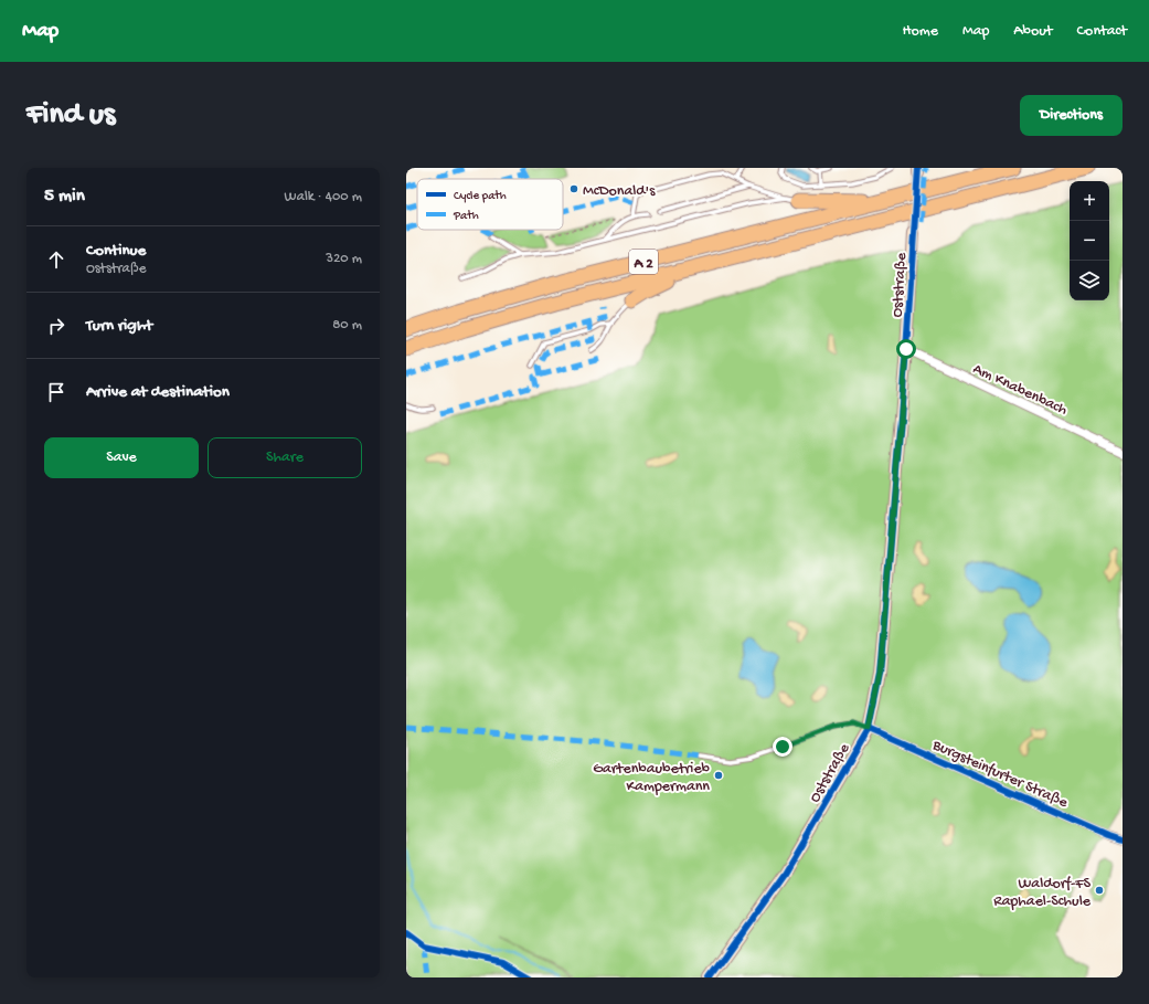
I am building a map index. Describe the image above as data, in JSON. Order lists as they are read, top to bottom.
{
  "streets": {
    "highway": ["A 2"],
    "street": ["Oststraße", "Am Knabenbach", "Burgsteinfurter Straße"]
  },
  "crossings": [
    ["Oststraße", "Am Knabenbach"],
    ["Oststraße", "Burgsteinfurter Straße"]
  ],
  "places": ["McDonald's", "Gartenbaubetrieb Kampermann", "Waldorf-FS Raphael-Schule"],
  "legend": ["Cycle path", "Path"],
  "page": {
    "header": "Map",
    "nav": [
      "Home",
      "Map",
      "About",
      "Contact"
    ],
    "buttons": [
      "Directions",
      ["Save", "Share"]
    ],
    "title": "Find us",
    "heading": ["5 min", "Walk · 400 m"],
    "map_buttons": ["+", "−"],
    "list": [
      ["Continue", "Oststraße", "320 m"],
      ["Turn right", "80 m"],
      "Arrive at destination"
    ]
  }
}
